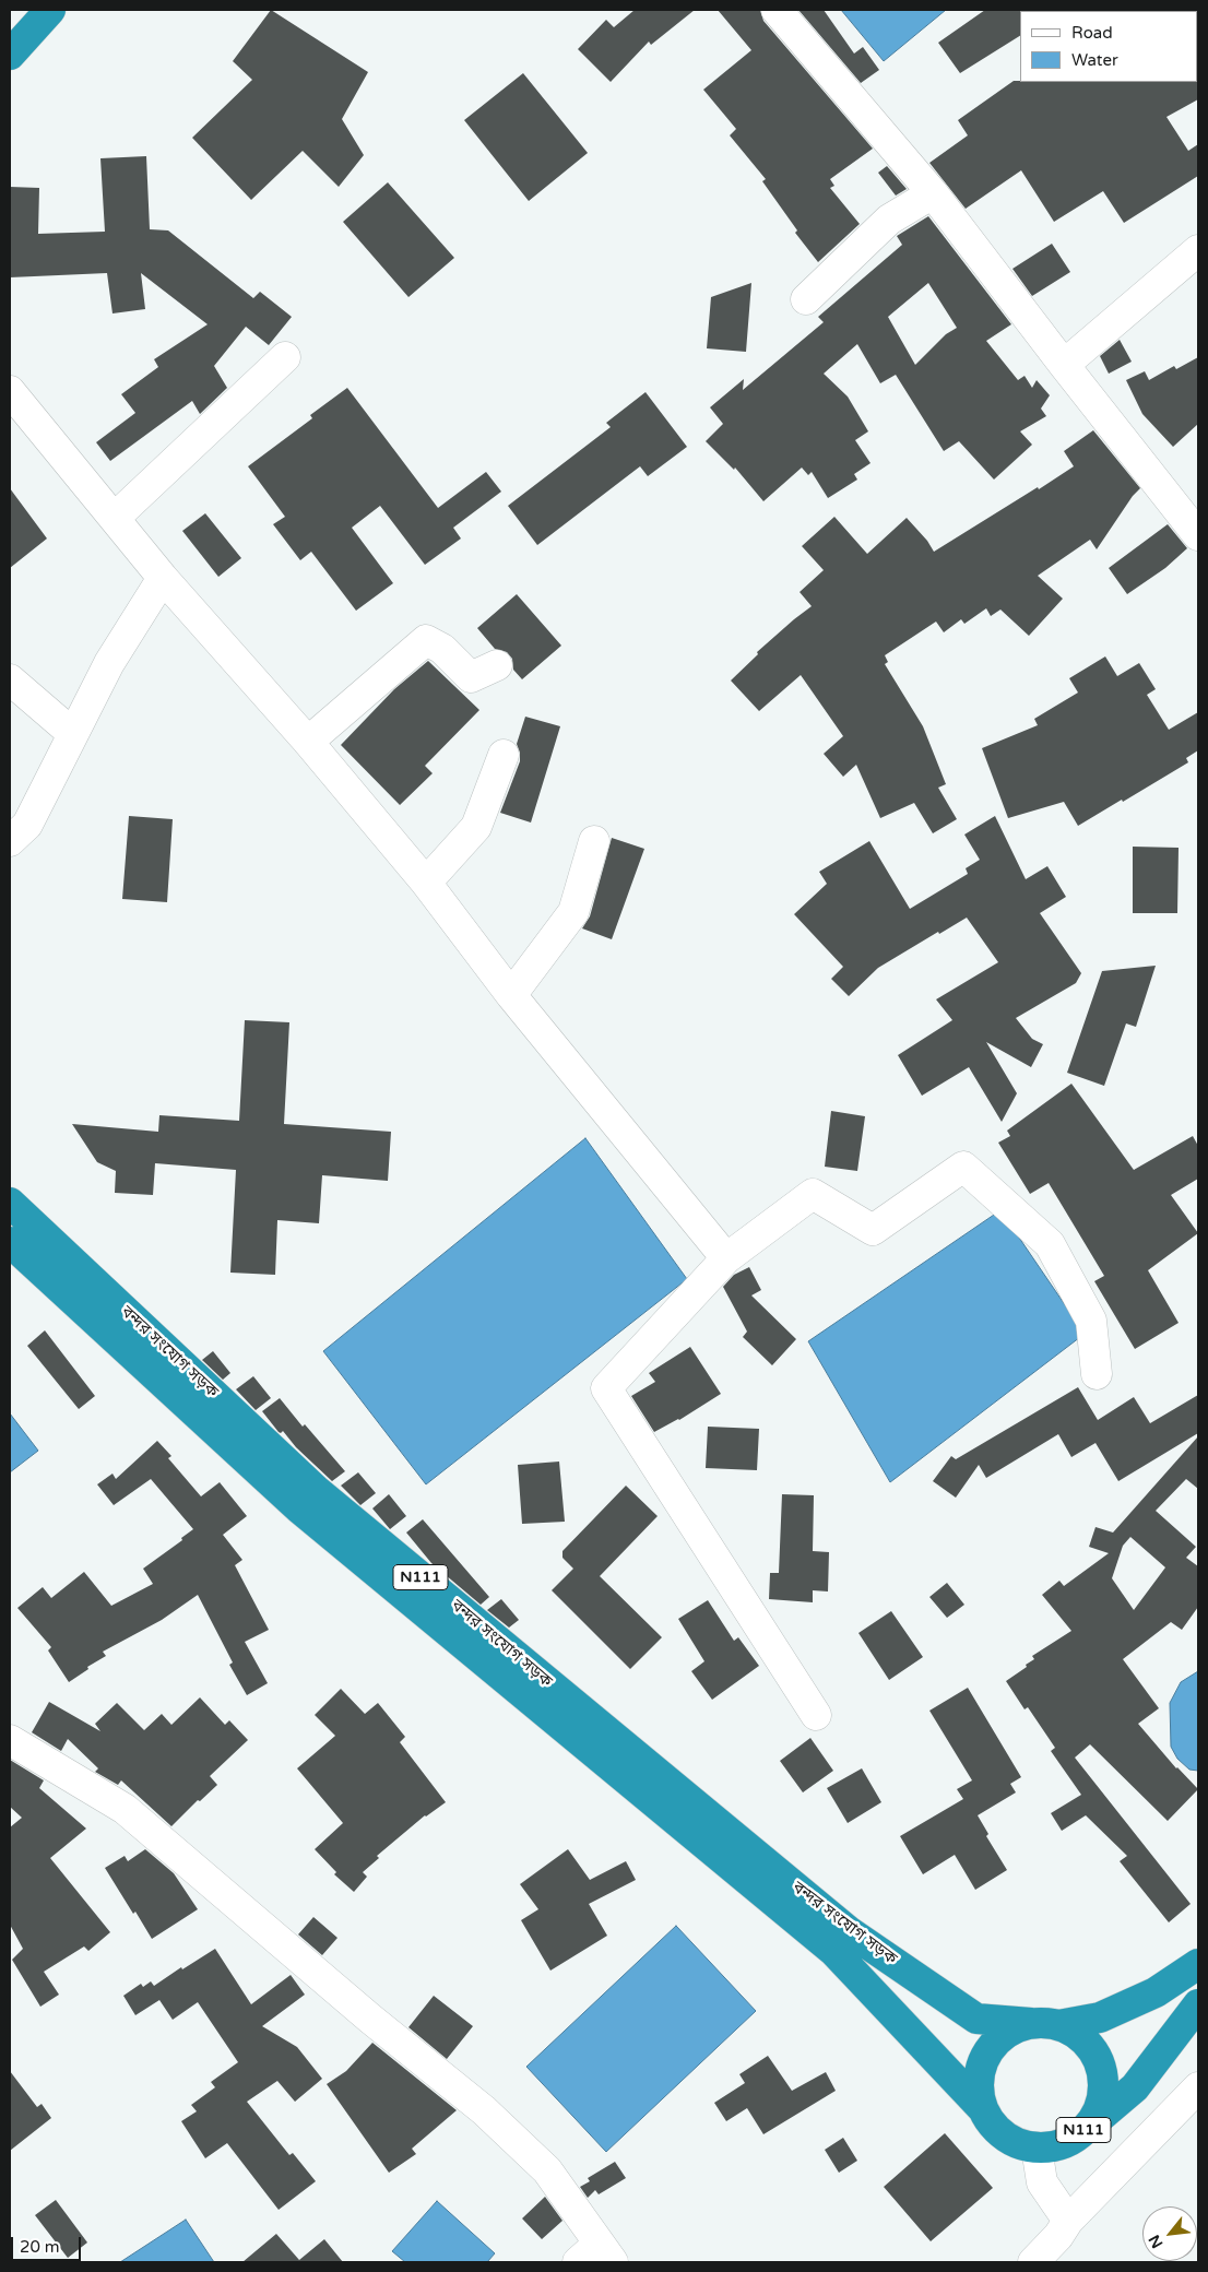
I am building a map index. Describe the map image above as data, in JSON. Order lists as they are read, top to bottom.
{
  "streets": {
    "highway": ["বন্দর সংযোগ সড়ক", "N111"]
  },
  "crossings": [
    ["বন্দর সংযোগ সড়ক", "N111"]
  ],
  "legend": ["Road", "Water"],
  "scale_bar": "20 m",
  "north": "bottom left"
}
